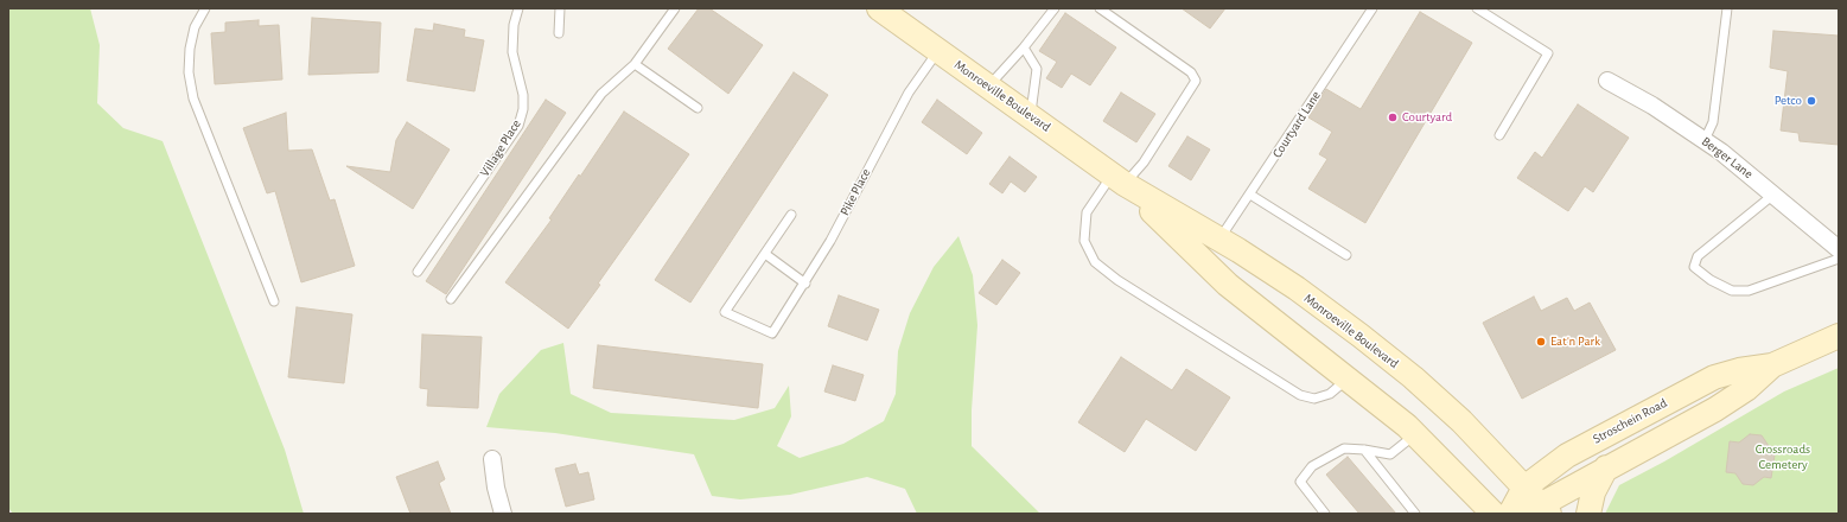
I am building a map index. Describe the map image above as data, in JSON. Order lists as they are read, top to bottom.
{
  "streets": {
    "main road": ["Monroeville Boulevard", "Stroschein Road"],
    "street": ["Berger Lane"],
    "lane": ["Courtyard Lane", "Village Place", "Pike Place"]
  },
  "crossings": [
    ["Monroeville Boulevard", "Courtyard Lane"],
    ["Monroeville Boulevard", "Pike Place"],
    ["Monroeville Boulevard", "Stroschein Road"]
  ],
  "parks": ["Crossroads Cemetery"],
  "places": ["Petco", "Courtyard", "Eat'n Park"]
}
